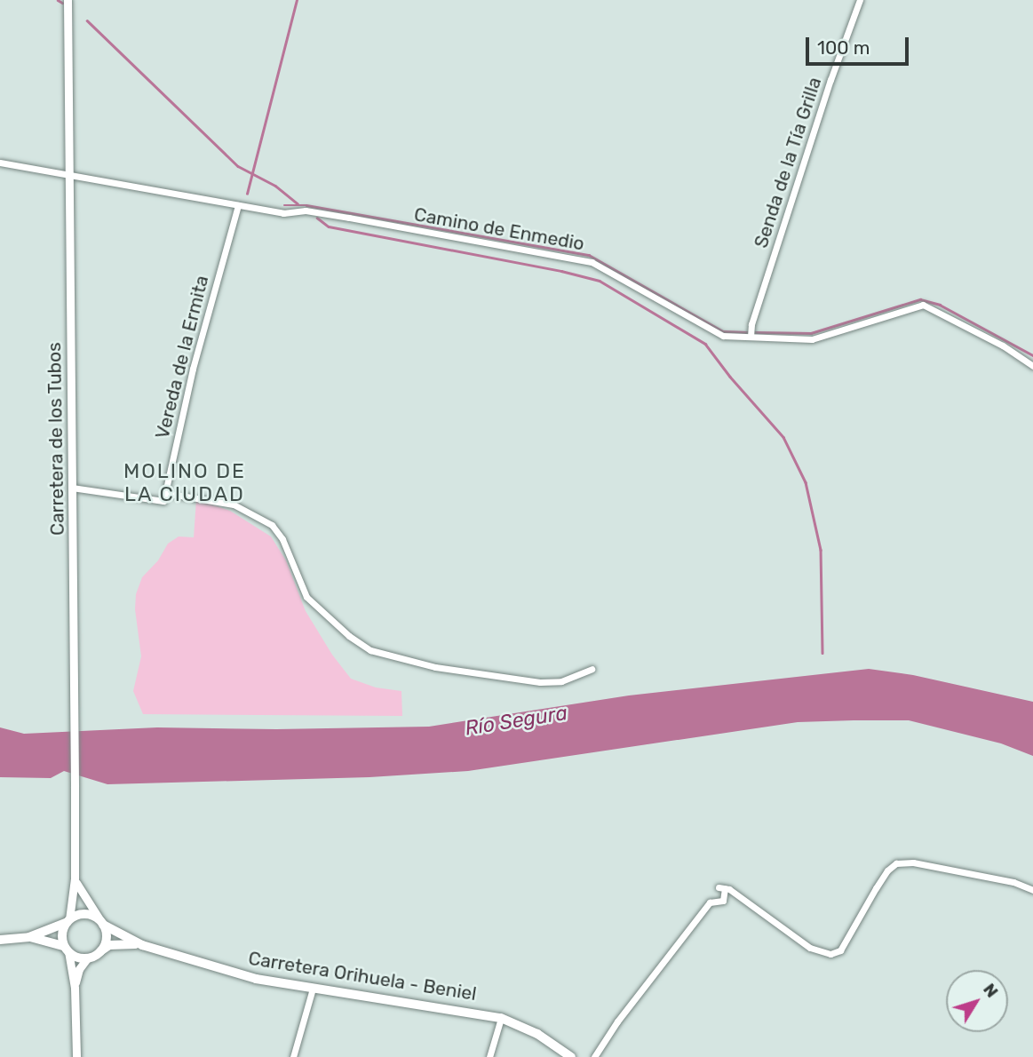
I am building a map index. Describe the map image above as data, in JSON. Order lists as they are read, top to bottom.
{
  "streets": {
    "main road": ["Carretera Orihuela - Beniel"],
    "street": [
      "Senda de la Tía Grilla",
      "Camino de Enmedio",
      "Vereda de la Ermita",
      "Carretera de los Tubos"
    ]
  },
  "crossings": [
    ["Senda de la Tía Grilla", "Camino de Enmedio"],
    ["Camino de Enmedio", "Vereda de la Ermita"],
    ["Camino de Enmedio", "Carretera de los Tubos"],
    ["Carretera de los Tubos", "Carretera Orihuela - Beniel"]
  ],
  "districts": ["MOLINO DE LA CIUDAD"],
  "water": ["Río Segura"],
  "scale_bar": "100 m",
  "north": "top right"
}
